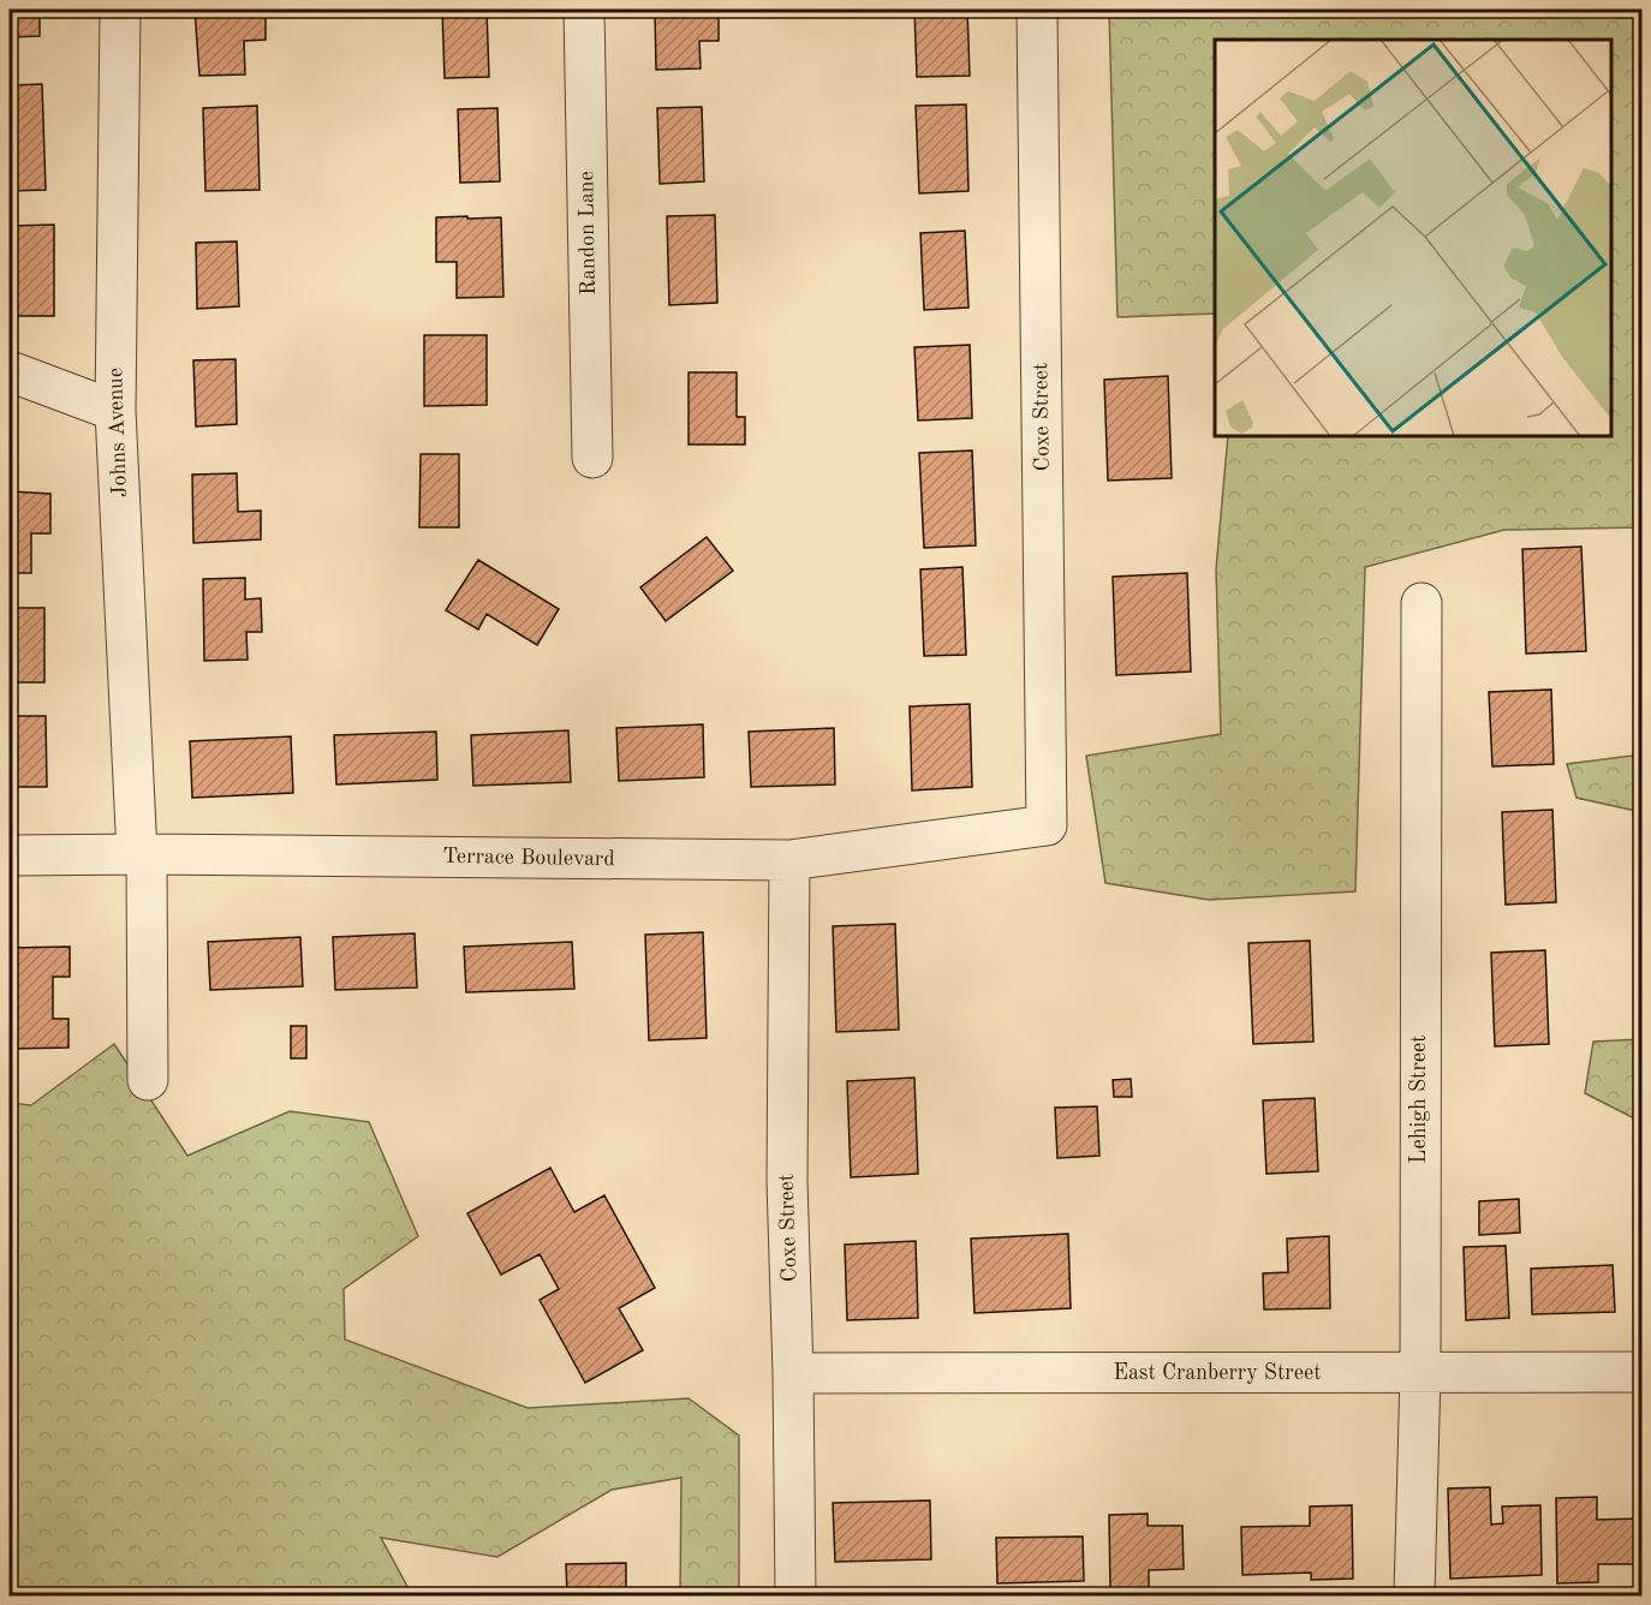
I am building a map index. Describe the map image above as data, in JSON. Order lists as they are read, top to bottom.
{
  "streets": {
    "street": [
      "Randon Lane",
      "Coxe Street",
      "Johns Avenue",
      "Terrace Boulevard",
      "Lehigh Street",
      "East Cranberry Street"
    ]
  },
  "crossings": [
    ["Coxe Street", "Terrace Boulevard"],
    ["Coxe Street", "East Cranberry Street"],
    ["Johns Avenue", "Terrace Boulevard"],
    ["Lehigh Street", "East Cranberry Street"]
  ]
}
